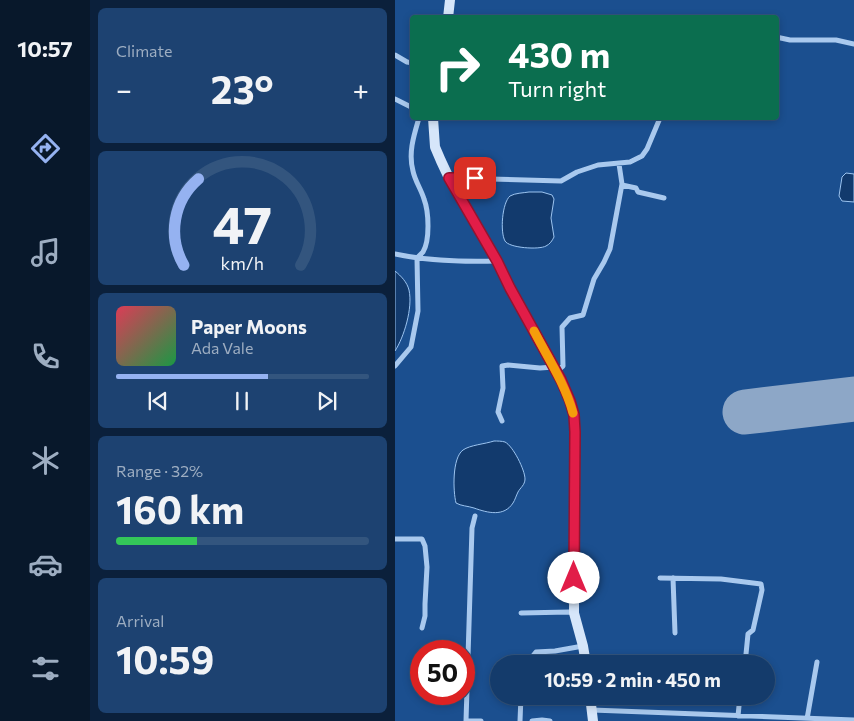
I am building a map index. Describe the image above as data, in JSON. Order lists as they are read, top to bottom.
{
  "page": {
    "tabs": "10:57",
    "tile": [
      "Climate",
      ["Range · 32%", "160 km"],
      ["Arrival", "10:59"]
    ],
    "turn": ["430 m", "Turn right"],
    "heat": ["−", "23°", "+"],
    "song": ["Paper Moons", "Ada Vale"],
    "limit": "50",
    "trip": "10:59 · 2 min · 450 m",
    "gauge": ["47", "km/h"]
  }
}
